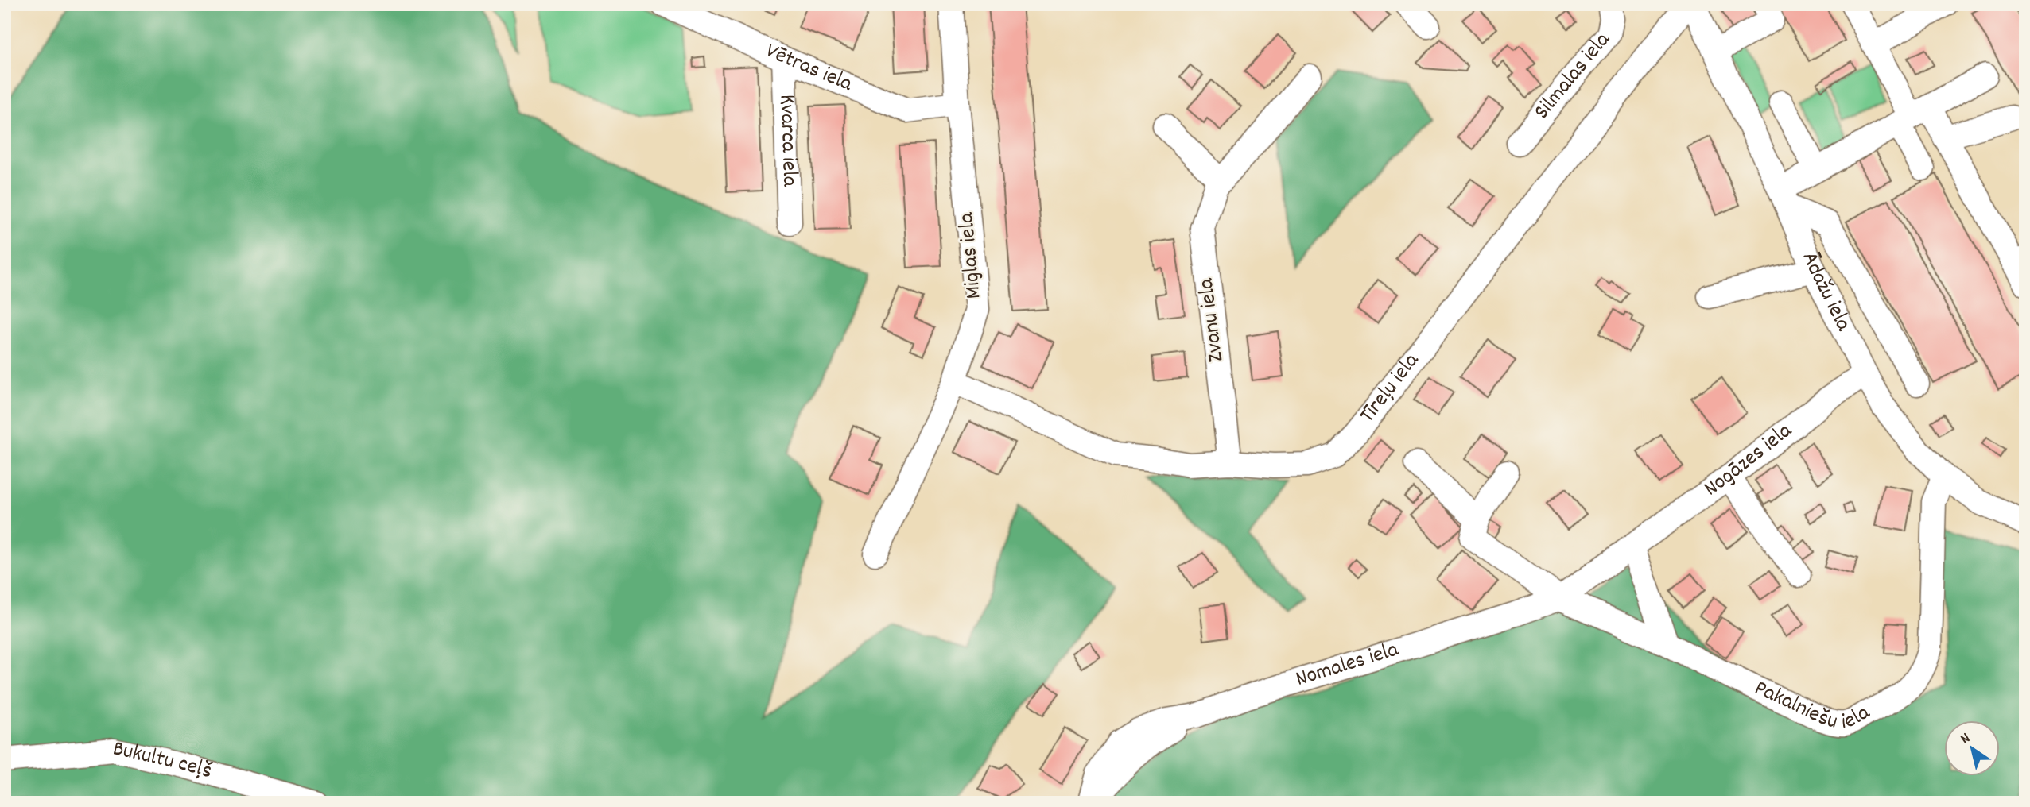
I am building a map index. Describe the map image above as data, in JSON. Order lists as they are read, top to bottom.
{
  "streets": {
    "street": [
      "Vētras iela",
      "Silmalas iela",
      "Kvarca iela",
      "Miglas iela",
      "Ādažu iela",
      "Zvanu iela",
      "Tīreļu iela",
      "Nogāzes iela",
      "Nomales iela",
      "Pakalniešu iela",
      "Bukultu ceļš"
    ]
  },
  "crossings": [
    ["Vētras iela", "Kvarca iela"],
    ["Vētras iela", "Miglas iela"],
    ["Miglas iela", "Tīreļu iela"],
    ["Ādažu iela", "Nogāzes iela"],
    ["Ādažu iela", "Pakalniešu iela"],
    ["Zvanu iela", "Tīreļu iela"],
    ["Nogāzes iela", "Nomales iela"],
    ["Nomales iela", "Pakalniešu iela"]
  ],
  "north": "top left"
}
